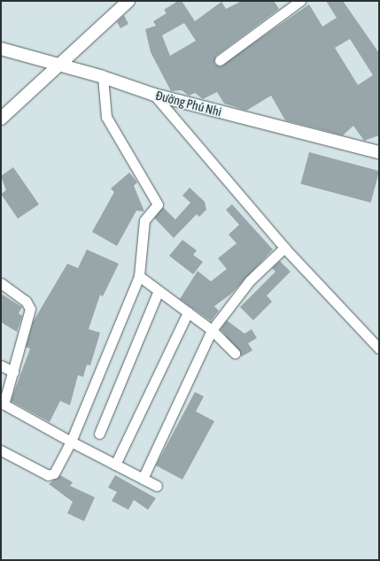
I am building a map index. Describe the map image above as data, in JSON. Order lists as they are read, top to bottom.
{
  "streets": {
    "street": ["Đường Phú Nhi"]
  }
}
